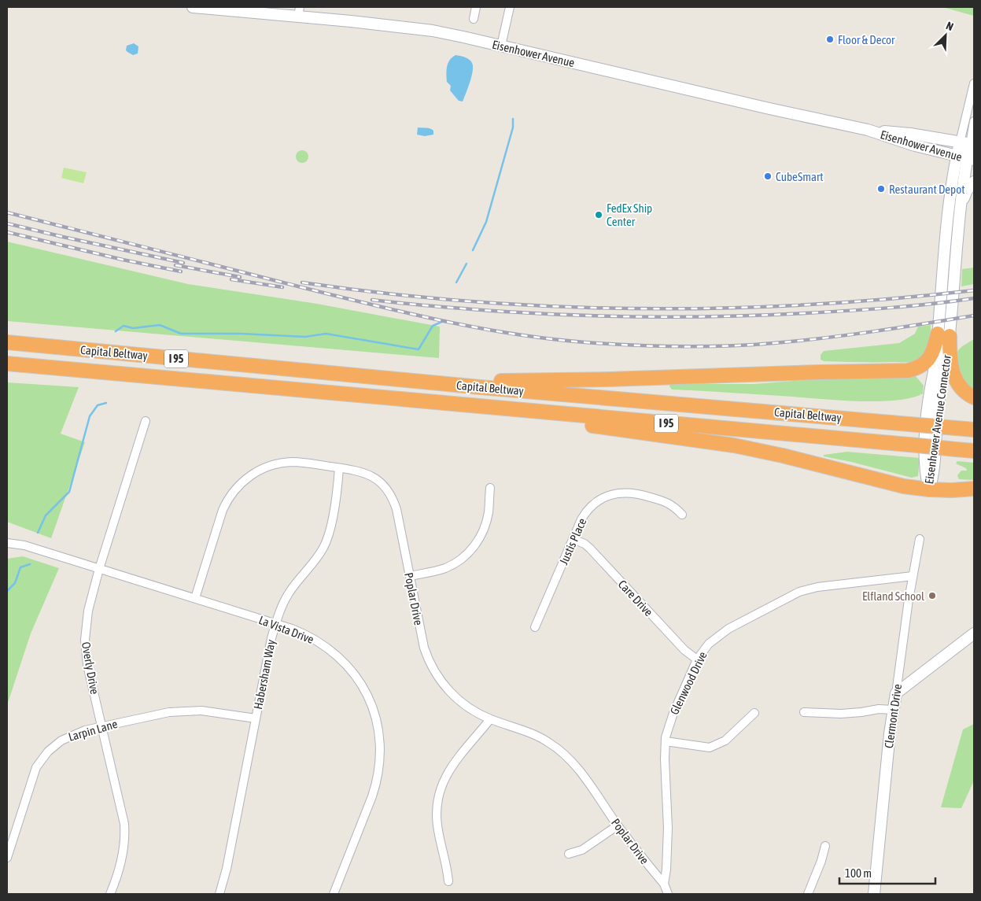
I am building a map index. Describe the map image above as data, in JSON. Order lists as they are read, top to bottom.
{
  "streets": {
    "highway": ["Capital Beltway", "I 95"],
    "main road": ["Eisenhower Avenue", "Eisenhower Avenue Connector", "Clermont Drive"],
    "street": [
      "Justis Place",
      "Care Drive",
      "Poplar Drive",
      "La Vista Drive",
      "Overly Drive",
      "Habersham Way",
      "Glenwood Drive",
      "Larpin Lane"
    ]
  },
  "crossings": [
    ["Eisenhower Avenue", "Eisenhower Avenue Connector"],
    ["Justis Place", "Care Drive"],
    ["Care Drive", "Glenwood Drive"],
    ["Poplar Drive", "La Vista Drive"],
    ["Poplar Drive", "Habersham Way"],
    ["Poplar Drive", "Glenwood Drive"],
    ["La Vista Drive", "Overly Drive"],
    ["La Vista Drive", "Habersham Way"],
    ["Overly Drive", "Larpin Lane"],
    ["Habersham Way", "Larpin Lane"],
    ["Glenwood Drive", "Clermont Drive"]
  ],
  "places": [
    "Floor & Decor",
    "CubeSmart",
    "Restaurant Depot",
    "FedEx Ship Center",
    "Elfland School"
  ],
  "scale_bar": "100 m",
  "north": "top right"
}
